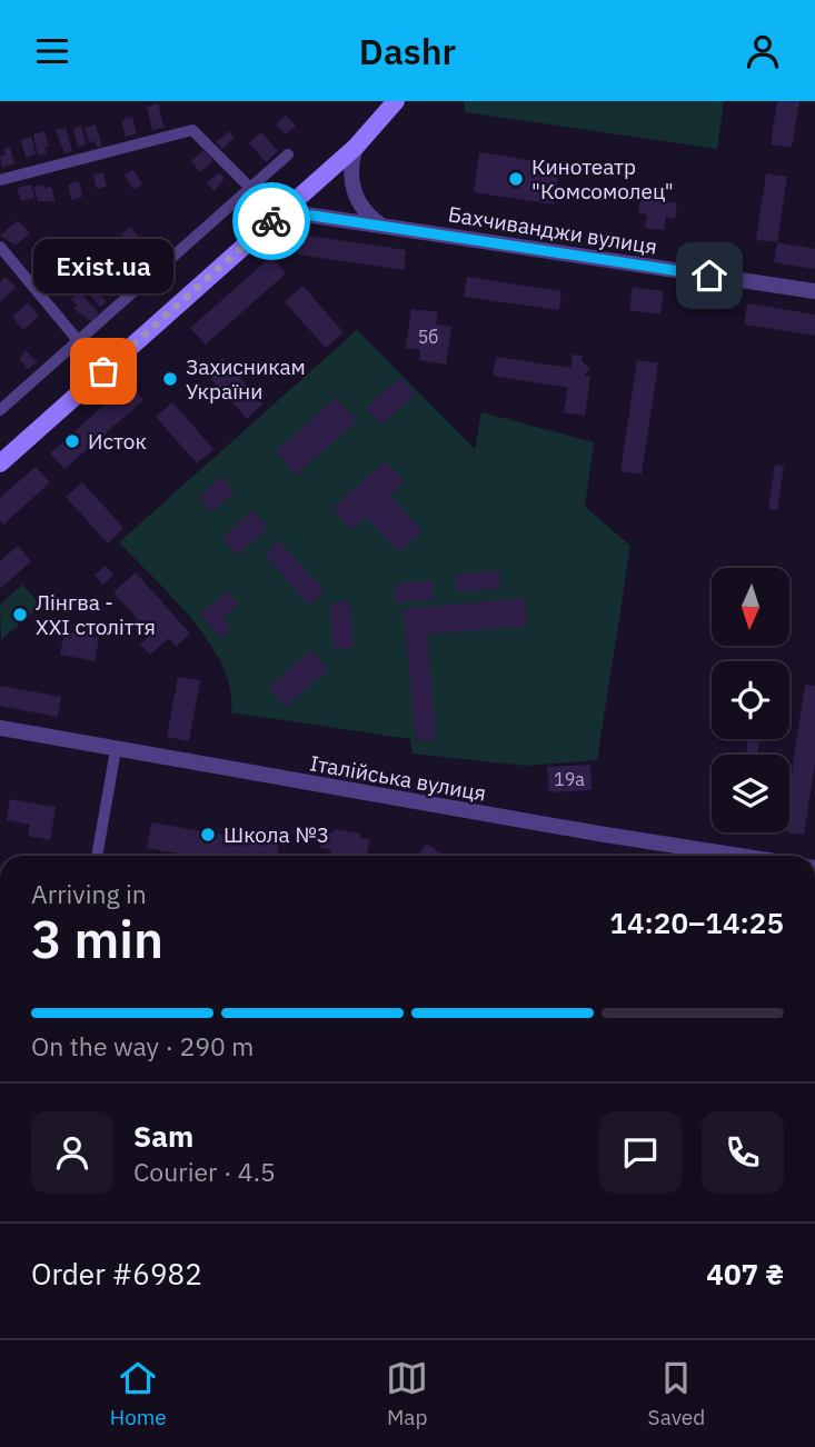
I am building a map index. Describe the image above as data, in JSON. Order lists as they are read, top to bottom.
{
  "streets": {
    "street": ["Бахчиванджи вулиця", "Італійська вулиця"]
  },
  "places": [
    "Кинотеатр \"Комсомолец\"",
    "Exist.ua",
    "Захисникам України",
    "Исток",
    "Лінгва - XXI століття",
    "Школа №3"
  ],
  "house_numbers": ["5б", "19а"],
  "north": "bottom",
  "page": {
    "header": "Dashr",
    "bubble": "Exist.ua",
    "heading": ["3 min", "Arriving in", "14:20–14:25"],
    "panel": [
      "Sam",
      "Courier · 4.5",
      "Order #6982",
      "407 ₴"
    ],
    "bar": "On the way · 290 m",
    "tabs": ["Home", "Map", "Saved"]
  }
}
